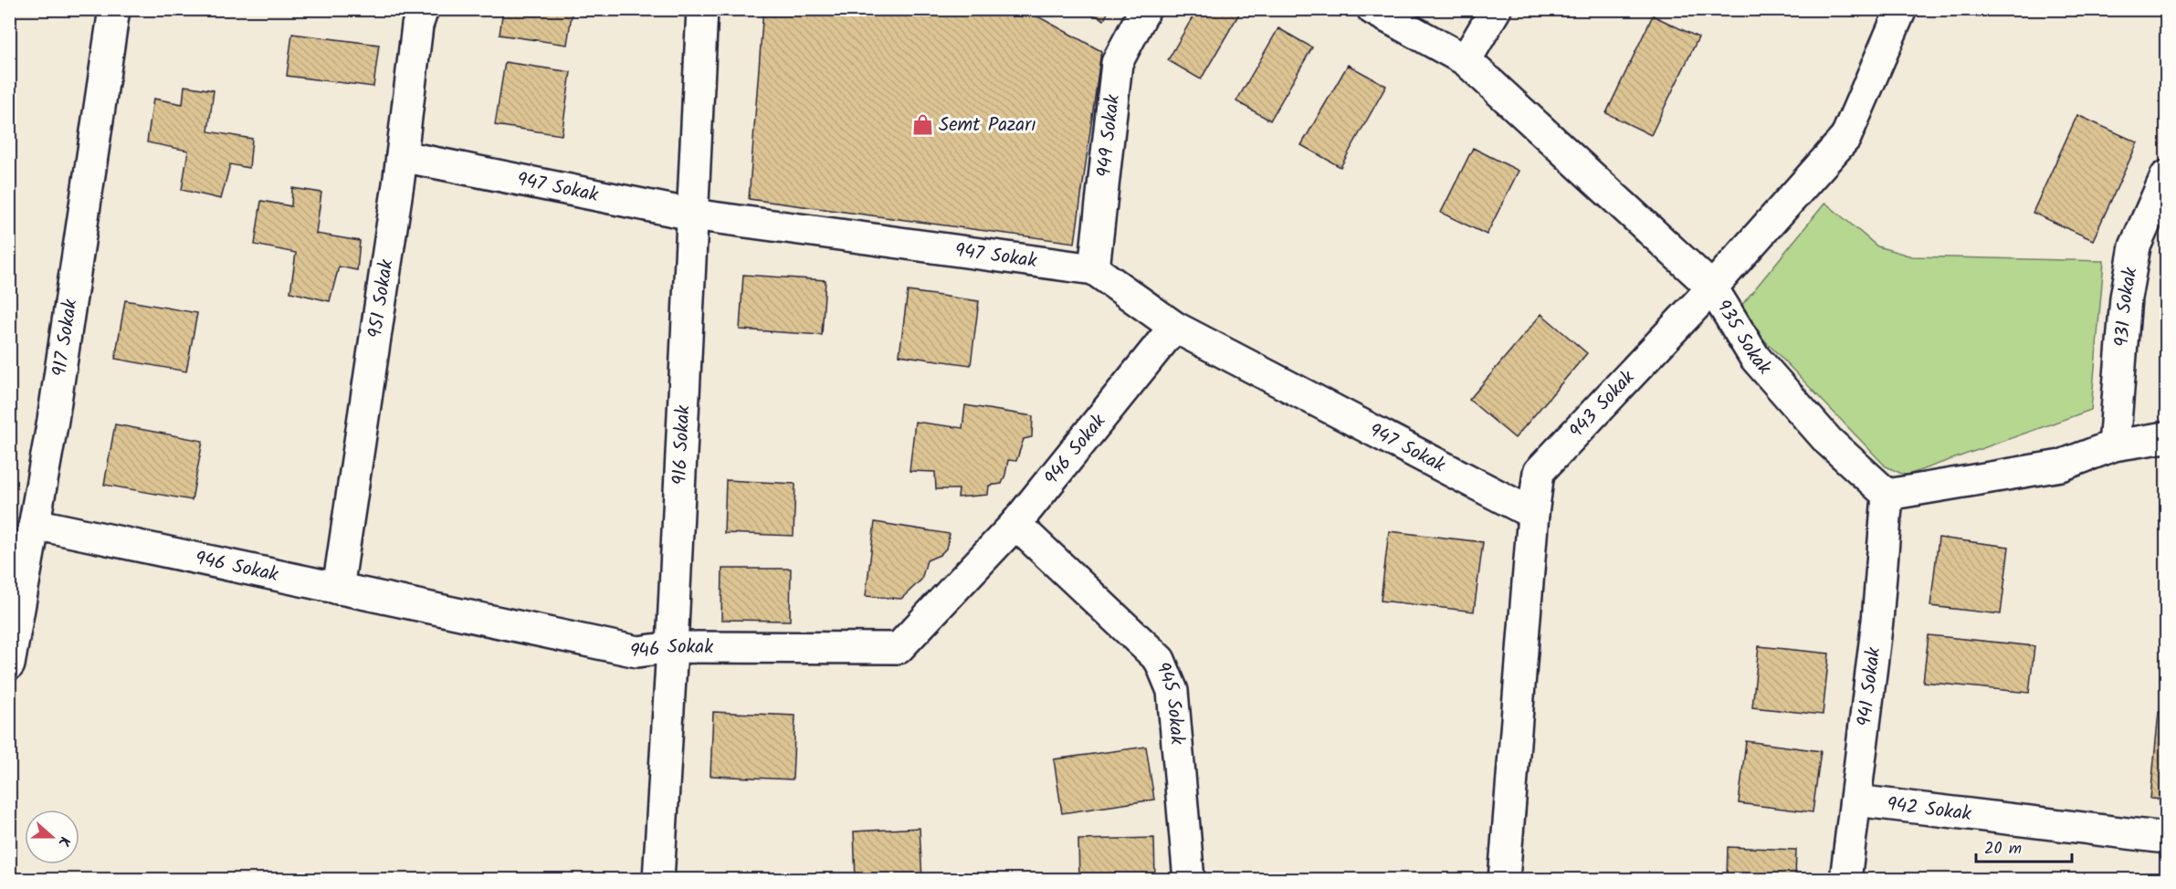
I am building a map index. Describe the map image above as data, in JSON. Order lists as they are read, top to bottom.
{
  "streets": {
    "street": [
      "949 Sokak",
      "947 Sokak",
      "951 Sokak",
      "931 Sokak",
      "935 Sokak",
      "917 Sokak",
      "943 Sokak",
      "916 Sokak",
      "946 Sokak",
      "941 Sokak",
      "945 Sokak",
      "942 Sokak"
    ]
  },
  "crossings": [
    ["949 Sokak", "947 Sokak"],
    ["947 Sokak", "951 Sokak"],
    ["947 Sokak", "943 Sokak"],
    ["947 Sokak", "916 Sokak"],
    ["947 Sokak", "946 Sokak"],
    ["951 Sokak", "946 Sokak"],
    ["935 Sokak", "943 Sokak"],
    ["935 Sokak", "941 Sokak"],
    ["917 Sokak", "946 Sokak"],
    ["916 Sokak", "946 Sokak"],
    ["946 Sokak", "945 Sokak"],
    ["941 Sokak", "942 Sokak"]
  ],
  "places": {
    "shop": ["Semt Pazarı"]
  },
  "scale_bar": "20 m",
  "north": "right"
}
